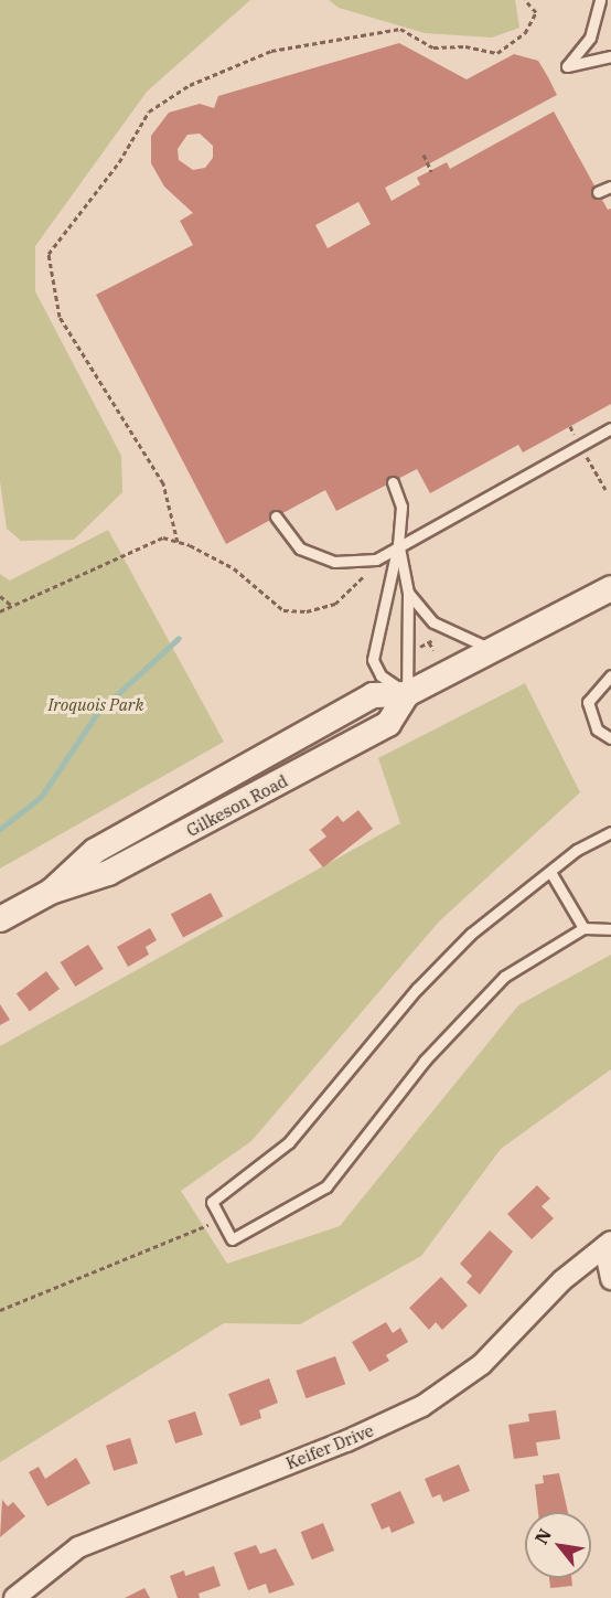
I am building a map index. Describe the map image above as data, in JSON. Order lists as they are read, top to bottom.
{
  "streets": {
    "street": ["Gilkeson Road", "Keifer Drive"]
  },
  "parks": ["Iroquois Park"],
  "north": "top left"
}
